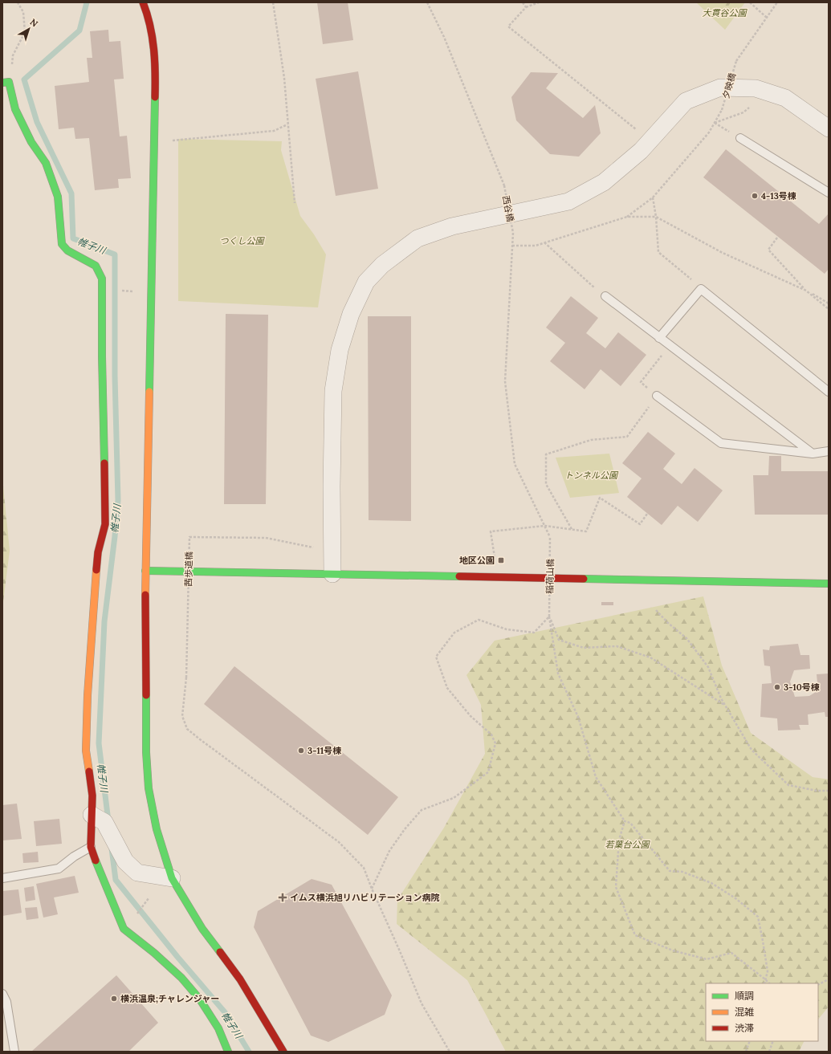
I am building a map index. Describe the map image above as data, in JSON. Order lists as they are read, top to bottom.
{
  "streets": {
    "path": [
      "夕映橋",
      "西谷橋",
      "茜歩道橋",
      "稲荷山橋"
    ]
  },
  "crossings": [
    ["西谷橋", "稲荷山橋"]
  ],
  "water": ["帷子川"],
  "parks": [
    "大貫谷公園",
    "つくし公園",
    "トンネル公園",
    "若葉台公園"
  ],
  "places": {
    "other": [
      "4-13号棟",
      "3-10号棟",
      "3-11号棟",
      "横浜温泉;チャレンジャー"
    ],
    "transit": ["地区公園"],
    "health": ["イムス横浜旭リハビリテーション病院"]
  },
  "legend": ["順調", "混雑", "渋滞"],
  "north": "top right"
}
